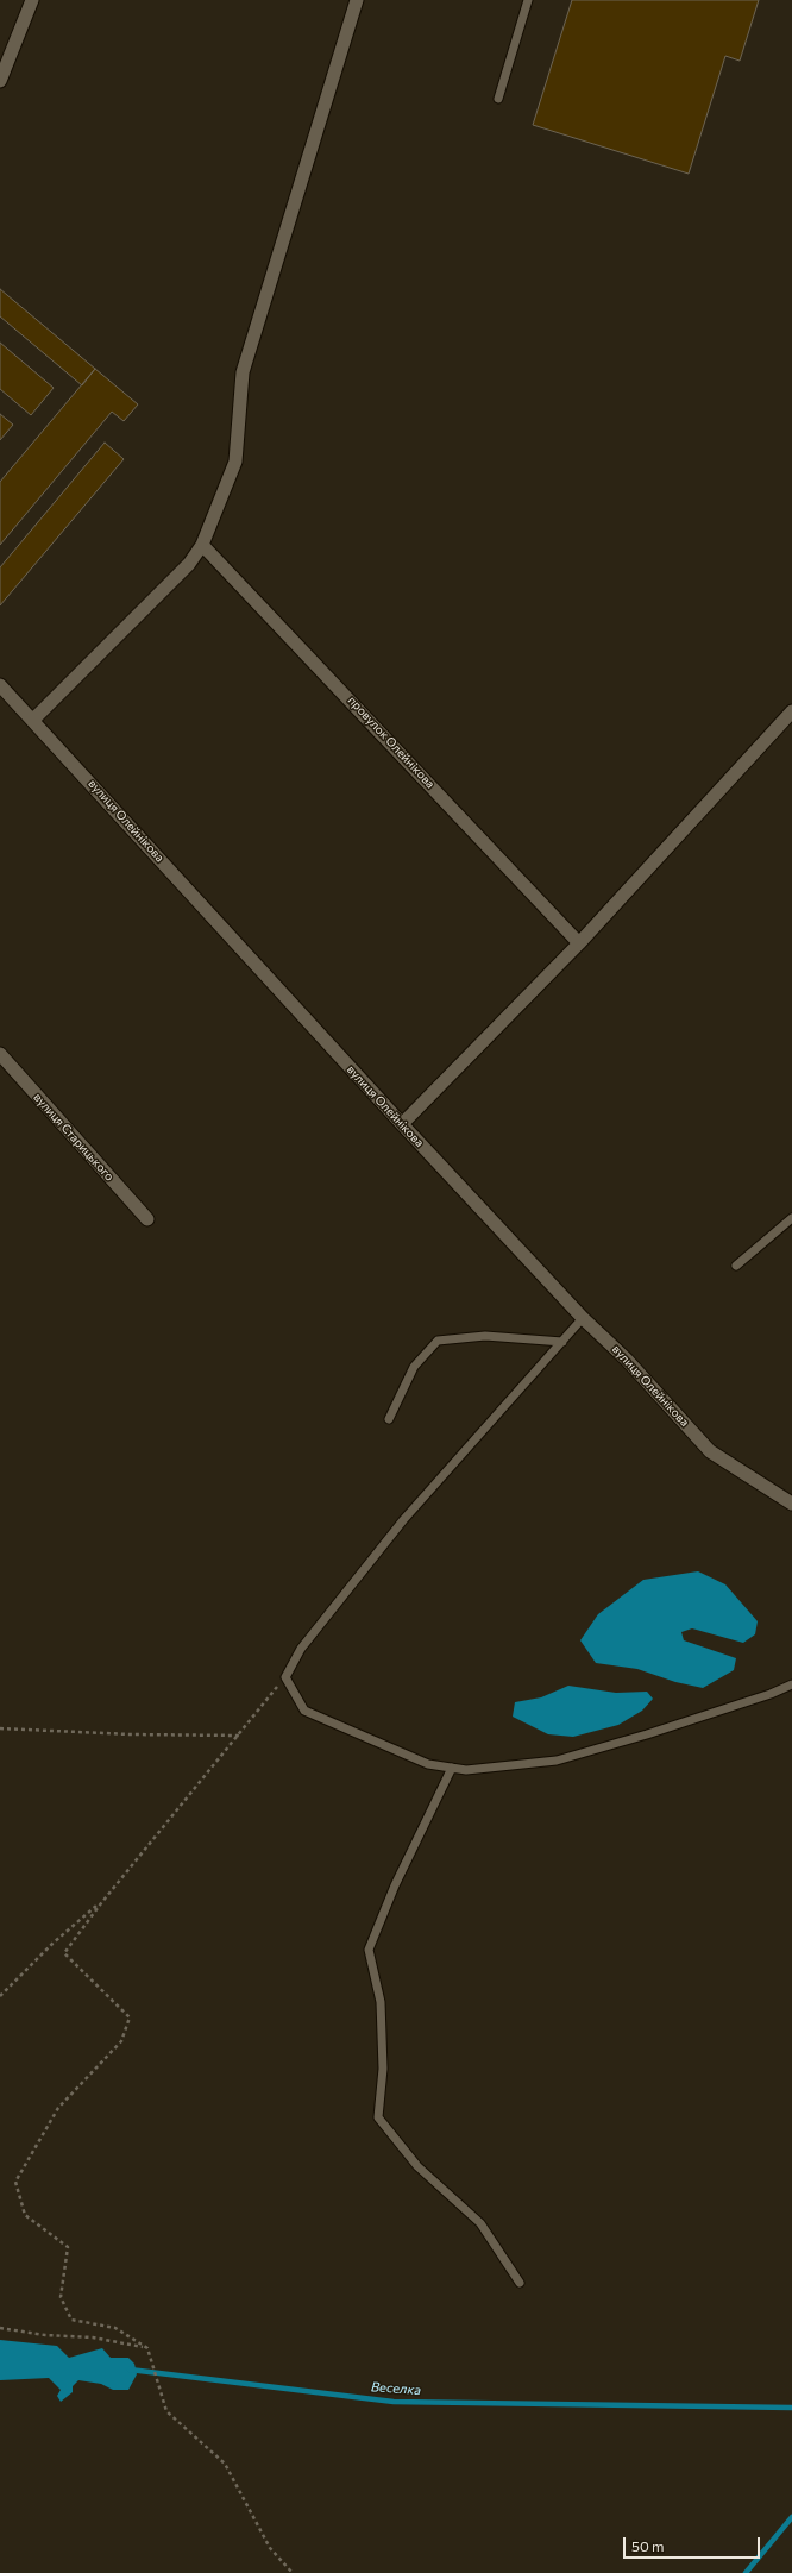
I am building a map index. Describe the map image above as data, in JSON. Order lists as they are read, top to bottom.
{
  "streets": {
    "street": ["провулок Олейнікова", "вулиця Олейнікова", "вулиця Старицького"]
  },
  "water": ["Веселка"],
  "scale_bar": "50 m"
}
